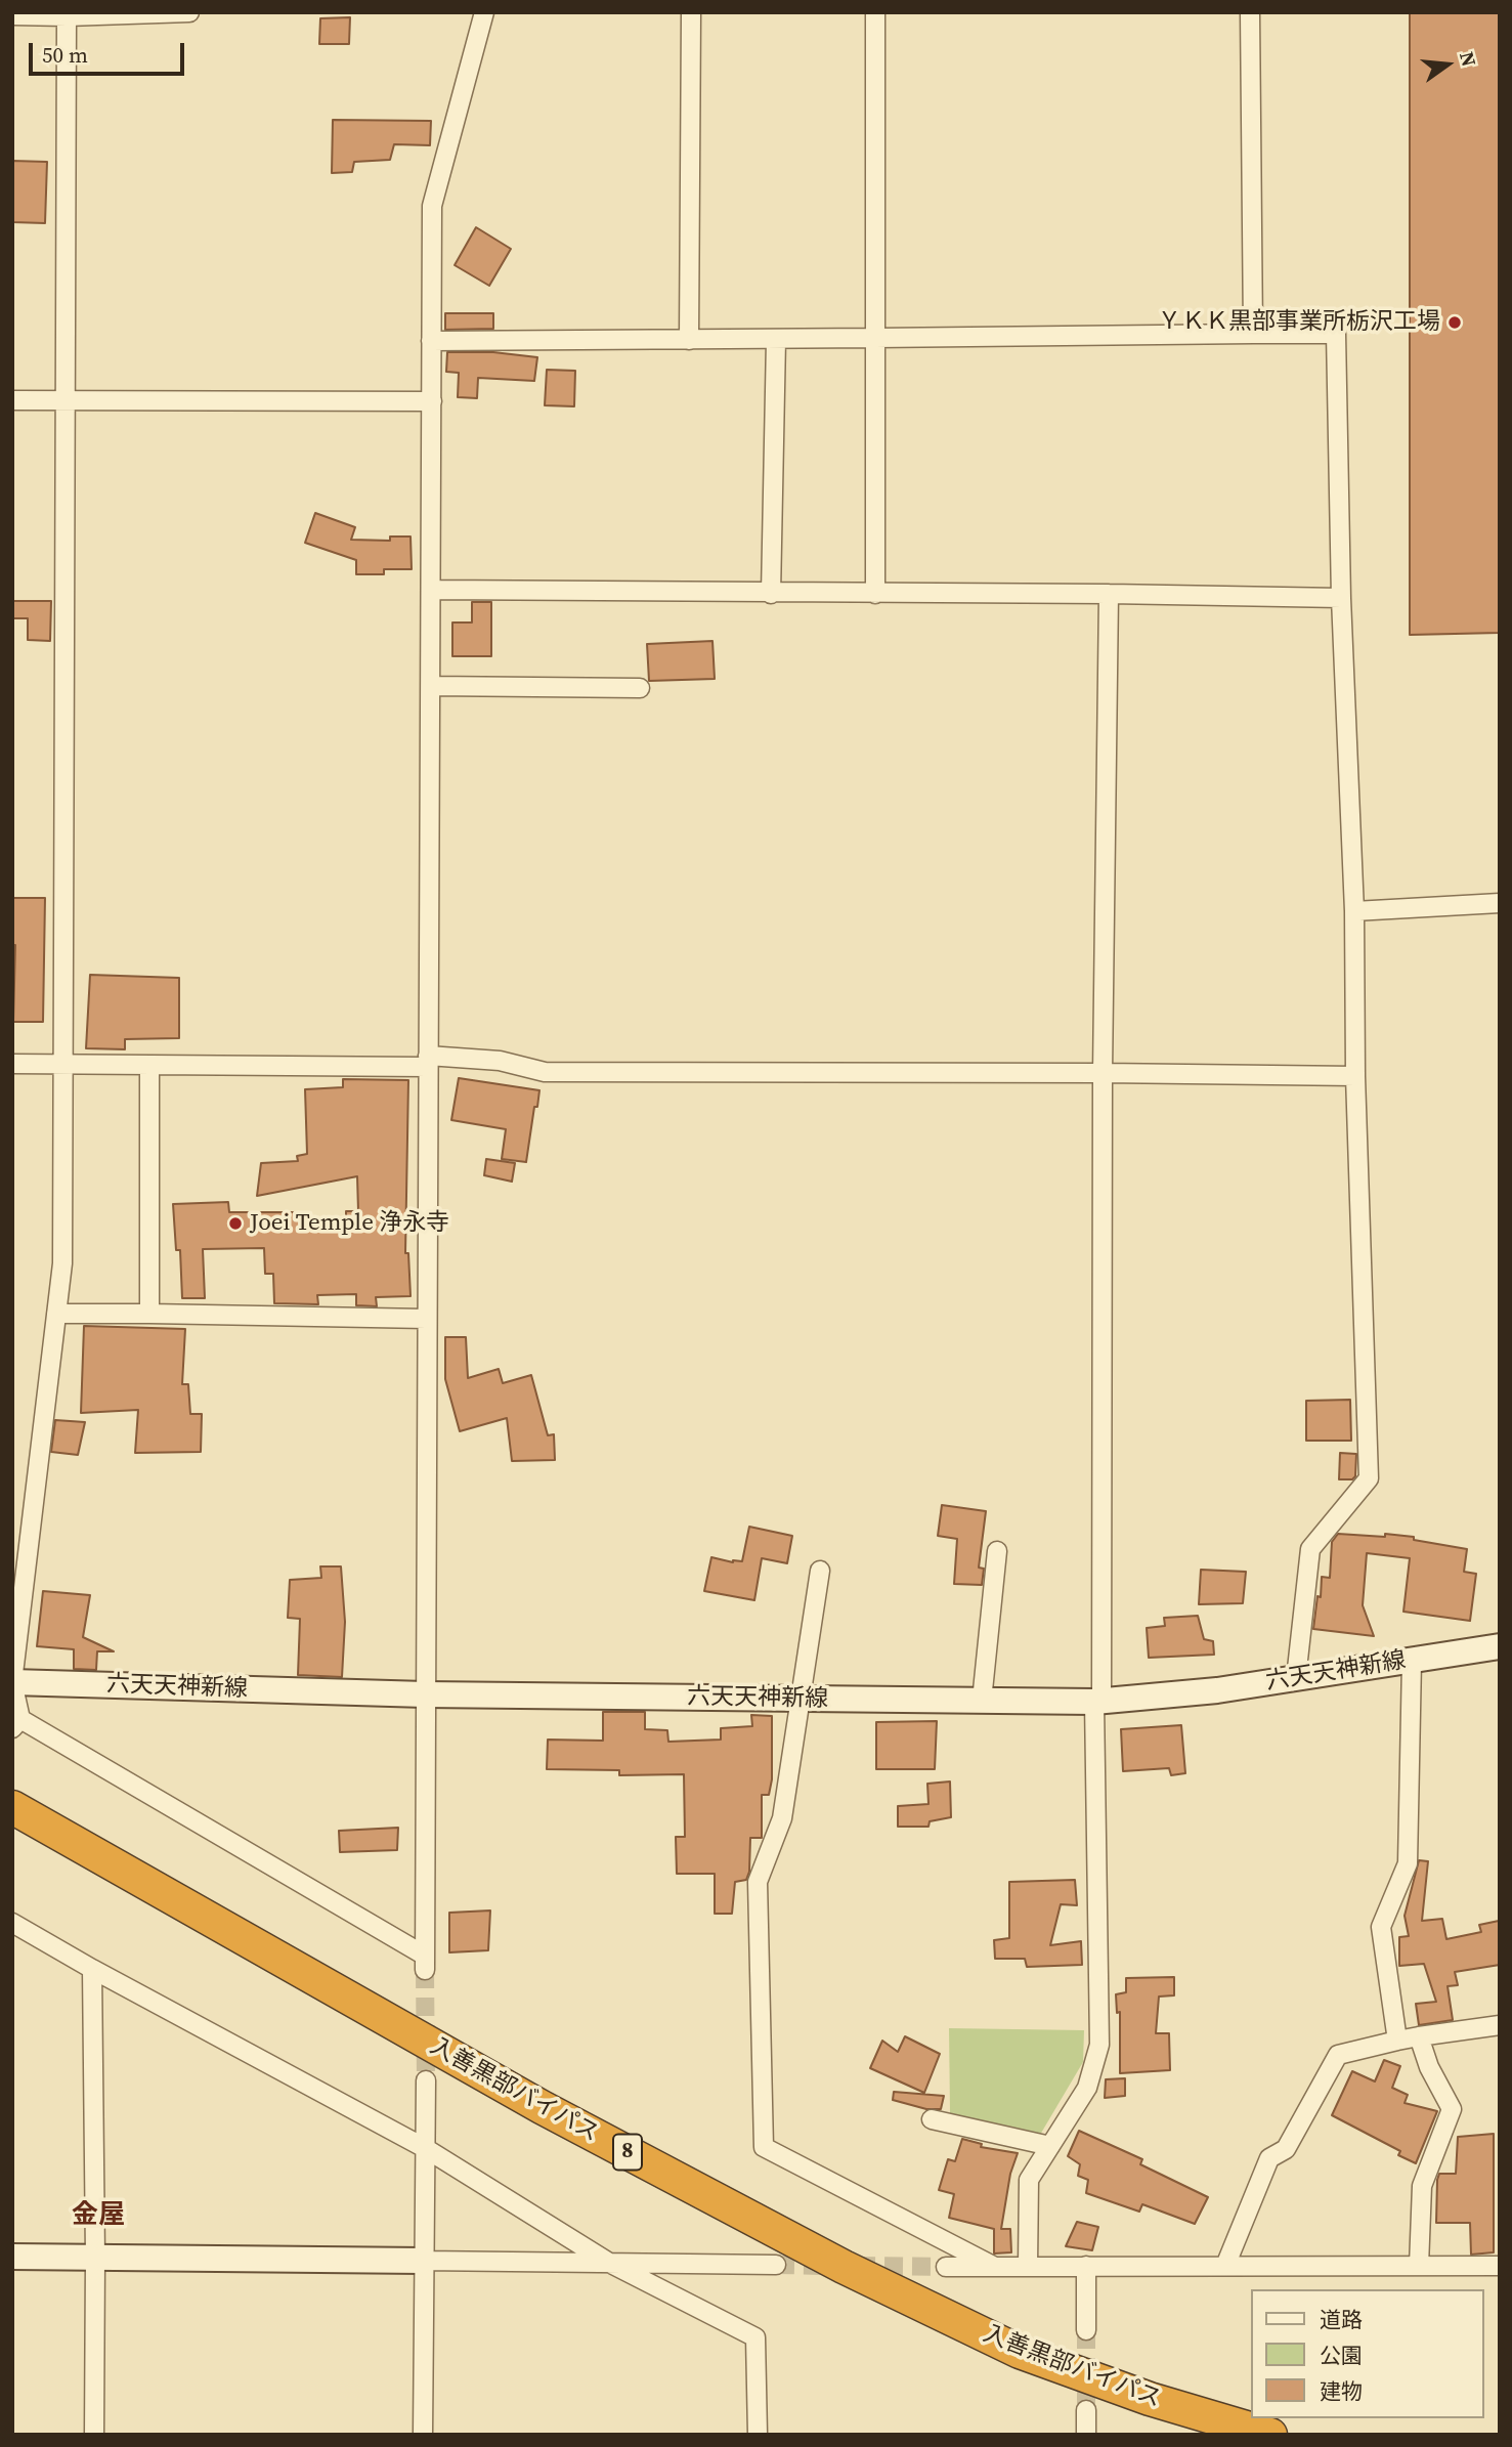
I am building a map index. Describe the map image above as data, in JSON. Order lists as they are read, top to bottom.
{
  "streets": {
    "highway": ["入善黒部バイパス", "8"],
    "main road": ["六天天神新線"]
  },
  "districts": ["金屋"],
  "places": ["ＹＫＫ黒部事業所栃沢工場", "Joei Temple 浄永寺"],
  "legend": ["道路", "公園", "建物"],
  "scale_bar": "50 m",
  "north": "right"
}
